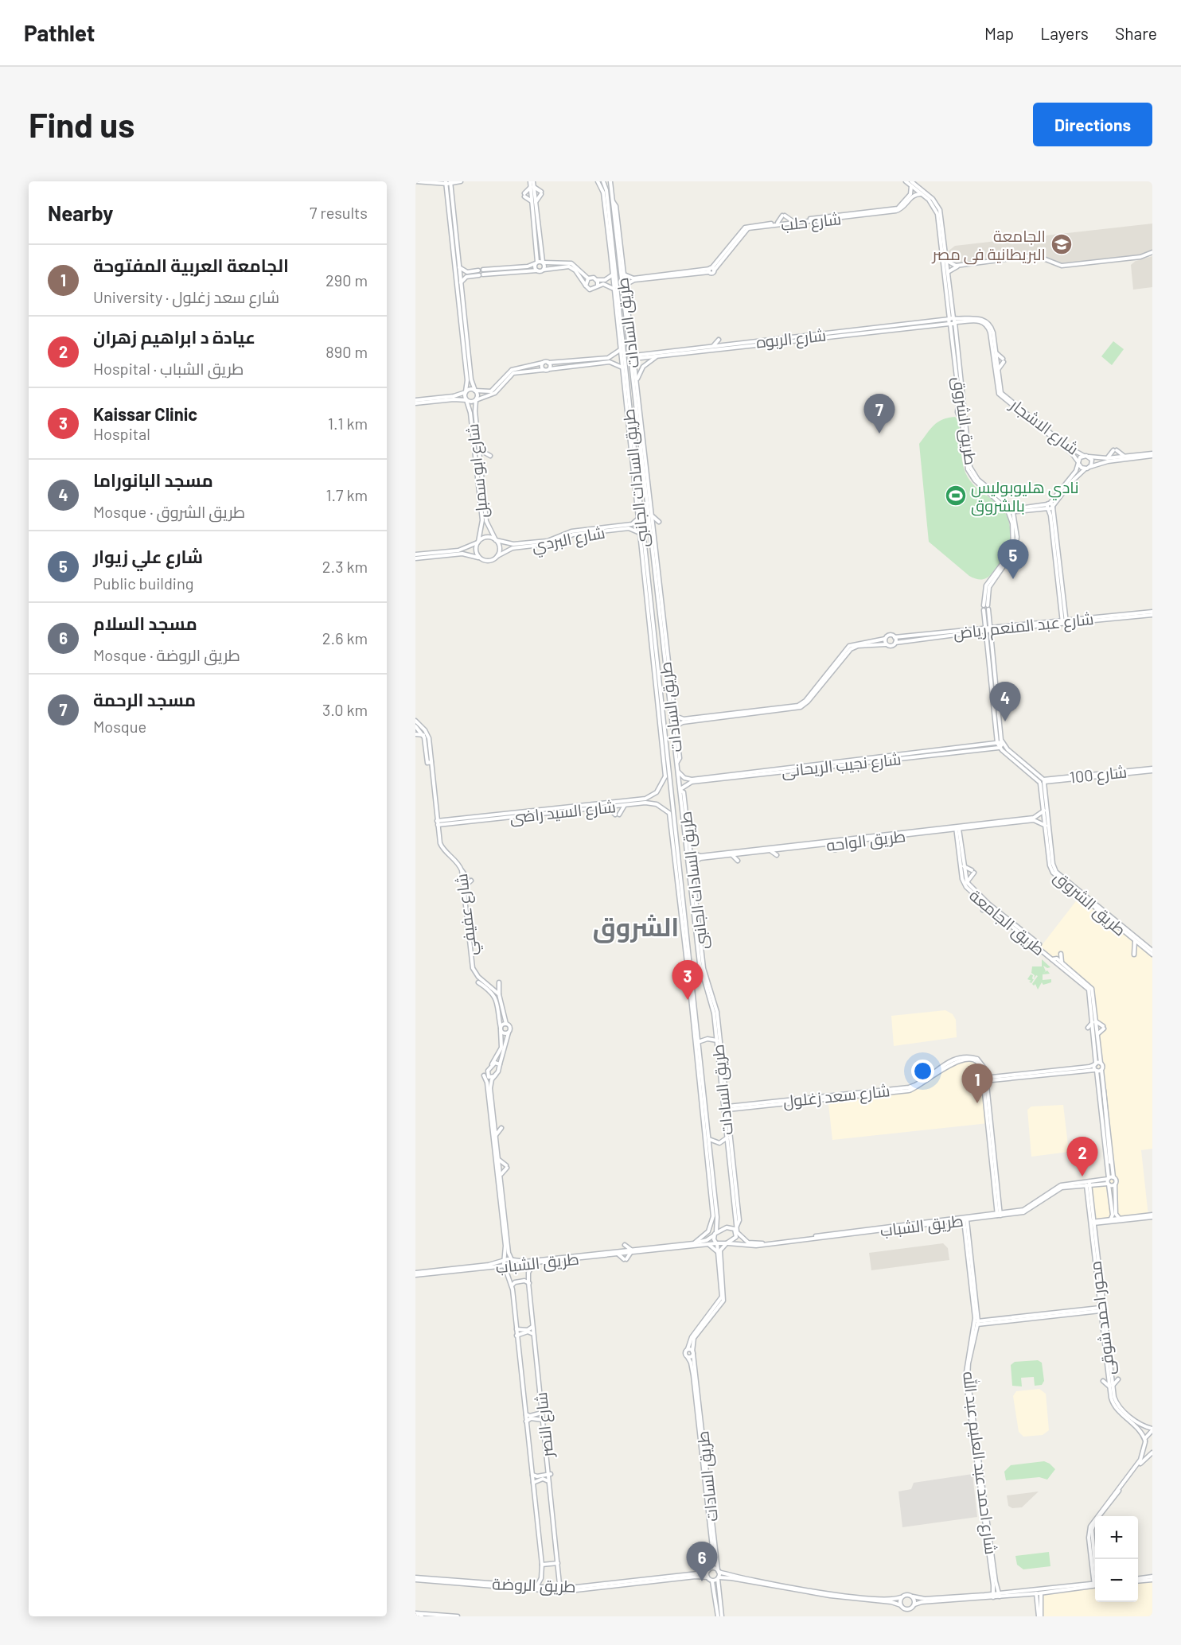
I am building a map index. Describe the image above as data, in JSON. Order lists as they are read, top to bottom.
{
  "streets": {
    "street": [
      "شارع حلب",
      "طريق السادات",
      "شارع الربوه",
      "طريق الشروق",
      "شارع الاشجار",
      "شارع ابو سمبل",
      "طريق السادات الجانبى",
      "شارع البردي",
      "شارع عبد المنعم رياض",
      "شارع نجيب الريحانى",
      "شارع 100",
      "شارع السيد راضى",
      "طريق الواحه",
      "شارع عفيفي",
      "طريق الجامعة",
      "شارع سعد زغلول",
      "طريق الشباب",
      "محور احمد شوقى",
      "شارع النصر",
      "شارع احمد عبد العليم عبد الله",
      "طريق الروضة"
    ]
  },
  "crossings": [
    ["شارع حلب", "طريق الشروق"],
    ["طريق السادات", "طريق السادات الجانبى"],
    ["طريق السادات", "شارع نجيب الريحانى"],
    ["طريق السادات", "طريق الواحه"],
    ["طريق السادات", "طريق الشباب"],
    ["طريق السادات", "طريق الروضة"],
    ["شارع الربوه", "طريق الشروق"],
    ["شارع الربوه", "شارع الاشجار"],
    ["شارع الربوه", "طريق السادات الجانبى"],
    ["طريق الشروق", "شارع الاشجار"],
    ["طريق الشروق", "شارع 100"],
    ["طريق الشروق", "طريق الواحه"],
    ["شارع ابو سمبل", "شارع البردي"],
    ["طريق السادات الجانبى", "شارع البردي"],
    ["طريق السادات الجانبى", "شارع نجيب الريحانى"],
    ["طريق السادات الجانبى", "طريق الواحه"],
    ["شارع السيد راضى", "شارع عفيفي"],
    ["طريق الواحه", "طريق الجامعة"],
    ["شارع سعد زغلول", "طريق الشباب"],
    ["طريق الشباب", "محور احمد شوقى"],
    ["طريق الشباب", "شارع النصر"],
    ["طريق الشباب", "شارع احمد عبد العليم عبد الله"],
    ["شارع النصر", "طريق الروضة"]
  ],
  "districts": ["الشروق"],
  "places": {
    "school or university": ["الجامعة البريطانية فى مصر"],
    "sports": ["نادي هليوبوليس بالشروق"]
  },
  "page": {
    "header": "Pathlet",
    "nav": ["Map", "Layers", "Share"],
    "buttons": "Directions",
    "title": "Find us",
    "heading": ["Nearby", "7 results"],
    "list": [
      {
        "mark": "1",
        "name": "الجامعة العربية المفتوحة",
        "note": "University · شارع سعد زغلول",
        "value": "290 m"
      },
      {
        "mark": "2",
        "name": "عيادة د ابراهيم زهران",
        "note": "Hospital · طريق الشباب",
        "value": "890 m"
      },
      {
        "mark": "3",
        "name": "Kaissar Clinic",
        "note": "Hospital",
        "value": "1.1 km"
      },
      {
        "mark": "4",
        "name": "مسجد البانوراما",
        "note": "Mosque · طريق الشروق",
        "value": "1.7 km"
      },
      {
        "mark": "5",
        "name": "شارع علي زيوار",
        "note": "Public building",
        "value": "2.3 km"
      },
      {
        "mark": "6",
        "name": "مسجد السلام",
        "note": "Mosque · طريق الروضة",
        "value": "2.6 km"
      },
      {
        "mark": "7",
        "name": "مسجد الرحمة",
        "note": "Mosque",
        "value": "3.0 km"
      }
    ],
    "pins": [
      "7",
      "5",
      "4",
      "3",
      "1",
      "2",
      "6"
    ],
    "map_buttons": ["+", "−"]
  }
}
